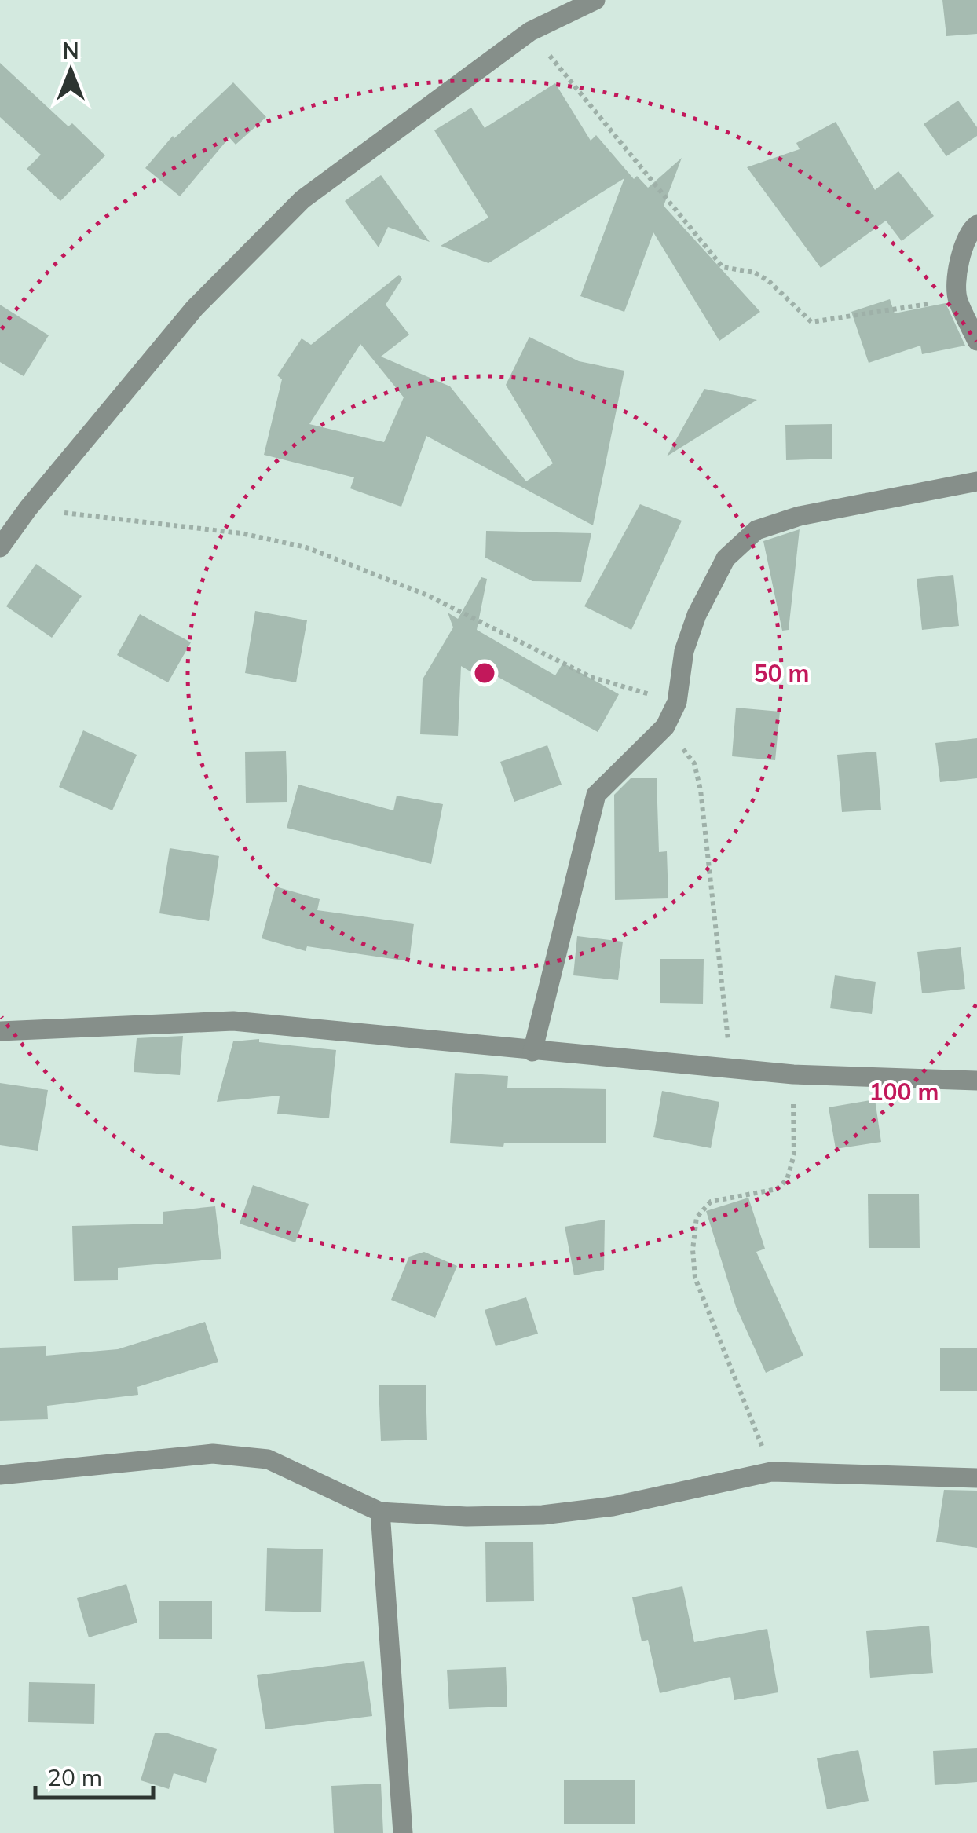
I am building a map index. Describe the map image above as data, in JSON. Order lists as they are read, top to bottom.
{
  "scale_bar": "20 m",
  "north": "top",
  "rings": ["50 m", "100 m"]
}
